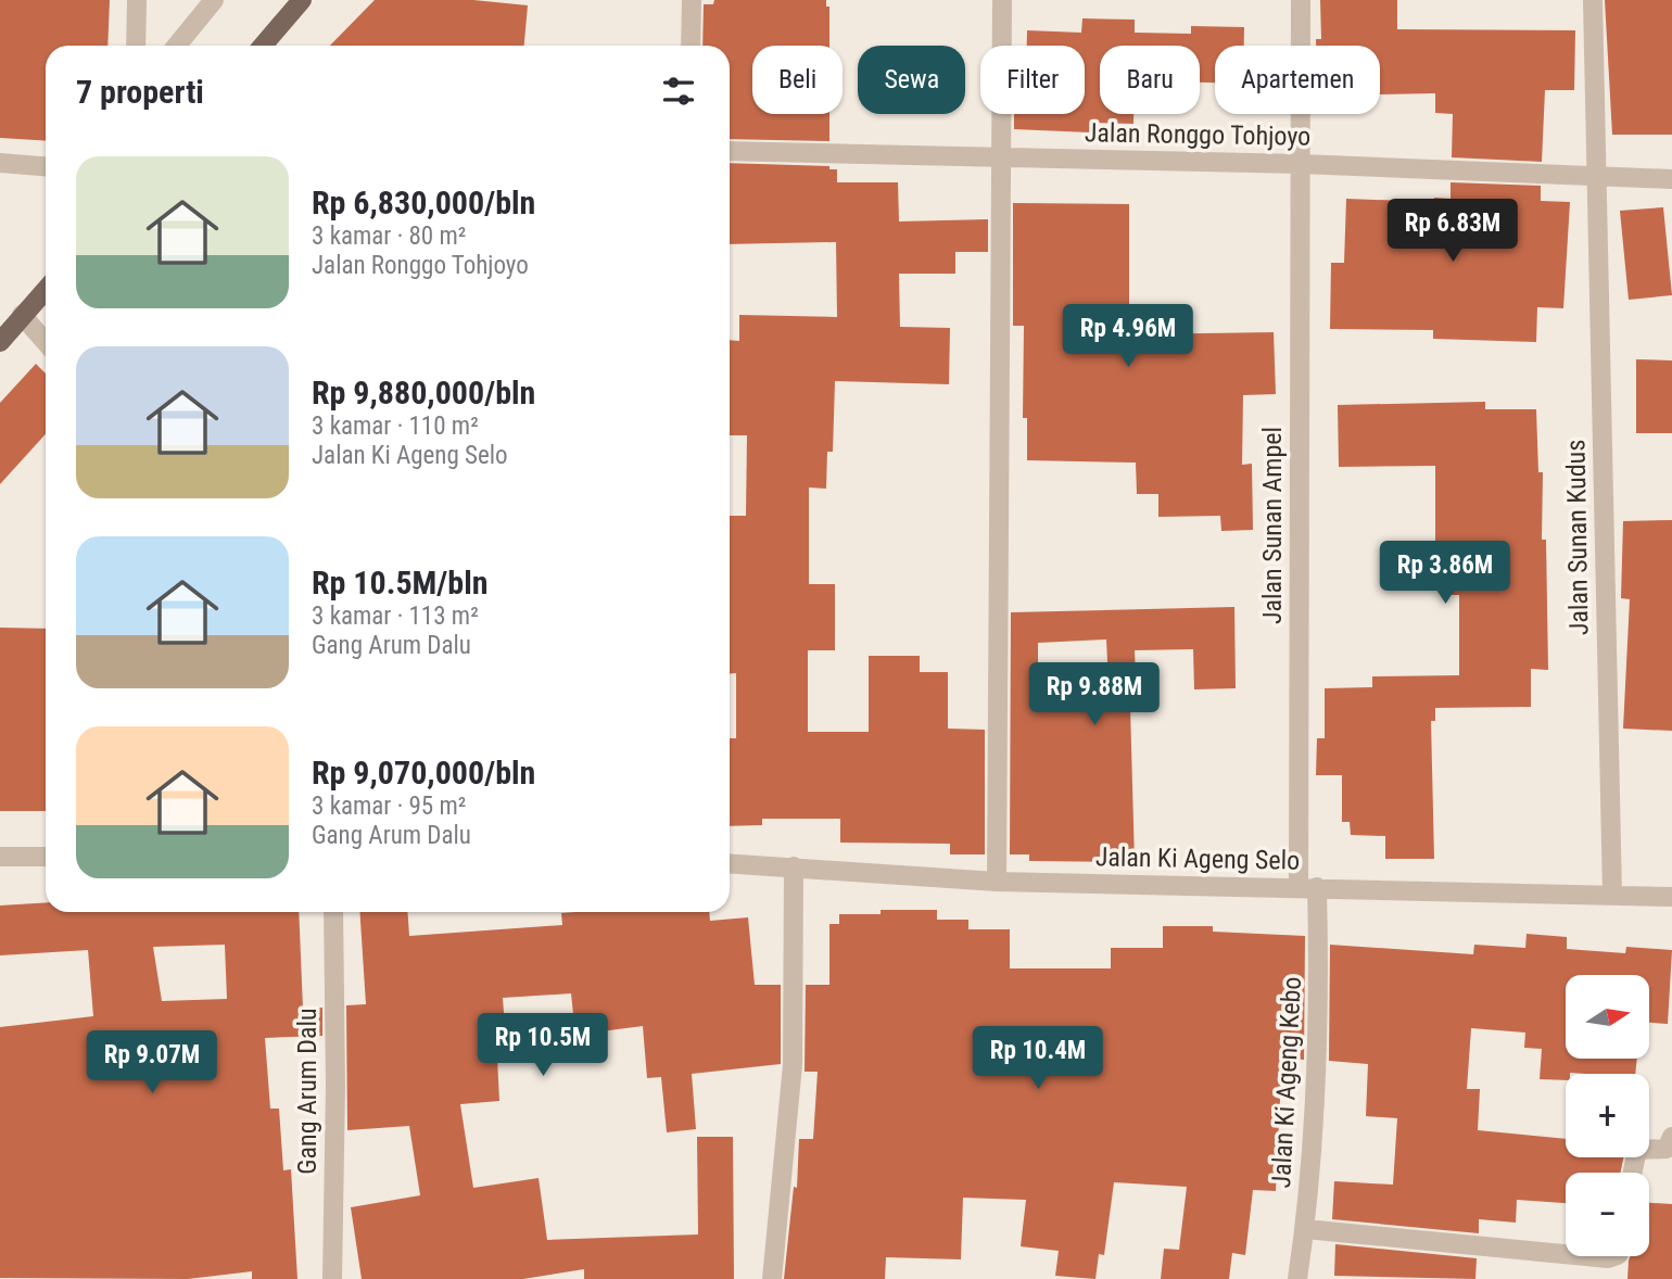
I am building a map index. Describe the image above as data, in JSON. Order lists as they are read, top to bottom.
{
  "streets": {
    "street": [
      "Jalan Ronggo Tohjoyo",
      "Jalan Sunan Ampel",
      "Jalan Sunan Kudus",
      "Jalan Ki Ageng Selo",
      "Jalan Ki Ageng Kebo",
      "Gang Arum Dalu"
    ]
  },
  "crossings": [
    ["Jalan Ronggo Tohjoyo", "Jalan Sunan Ampel"],
    ["Jalan Ronggo Tohjoyo", "Jalan Sunan Kudus"],
    ["Jalan Sunan Ampel", "Jalan Ki Ageng Selo"],
    ["Jalan Sunan Ampel", "Jalan Ki Ageng Kebo"],
    ["Jalan Sunan Kudus", "Jalan Ki Ageng Selo"],
    ["Jalan Ki Ageng Selo", "Jalan Ki Ageng Kebo"]
  ],
  "north": "right",
  "page": {
    "chip": [
      "Beli",
      "Sewa",
      "Filter",
      "Baru",
      "Apartemen"
    ],
    "heading": "7 properti",
    "list": [
      {
        "name": "Rp 6,830,000/bln",
        "note": "3 kamar · 80 m² · Jalan Ronggo Tohjoyo"
      },
      {
        "name": "Rp 9,880,000/bln",
        "note": "3 kamar · 110 m² · Jalan Ki Ageng Selo"
      },
      {
        "name": "Rp 10.5M/bln",
        "note": "3 kamar · 113 m² · Gang Arum Dalu"
      },
      {
        "name": "Rp 9,070,000/bln",
        "note": "3 kamar · 95 m² · Gang Arum Dalu"
      }
    ],
    "price": [
      "Rp 6.83M",
      "Rp 4.96M",
      "Rp 3.86M",
      "Rp 9.88M",
      "Rp 10.5M",
      "Rp 10.4M",
      "Rp 9.07M"
    ],
    "map_buttons": ["+", "−"]
  }
}
